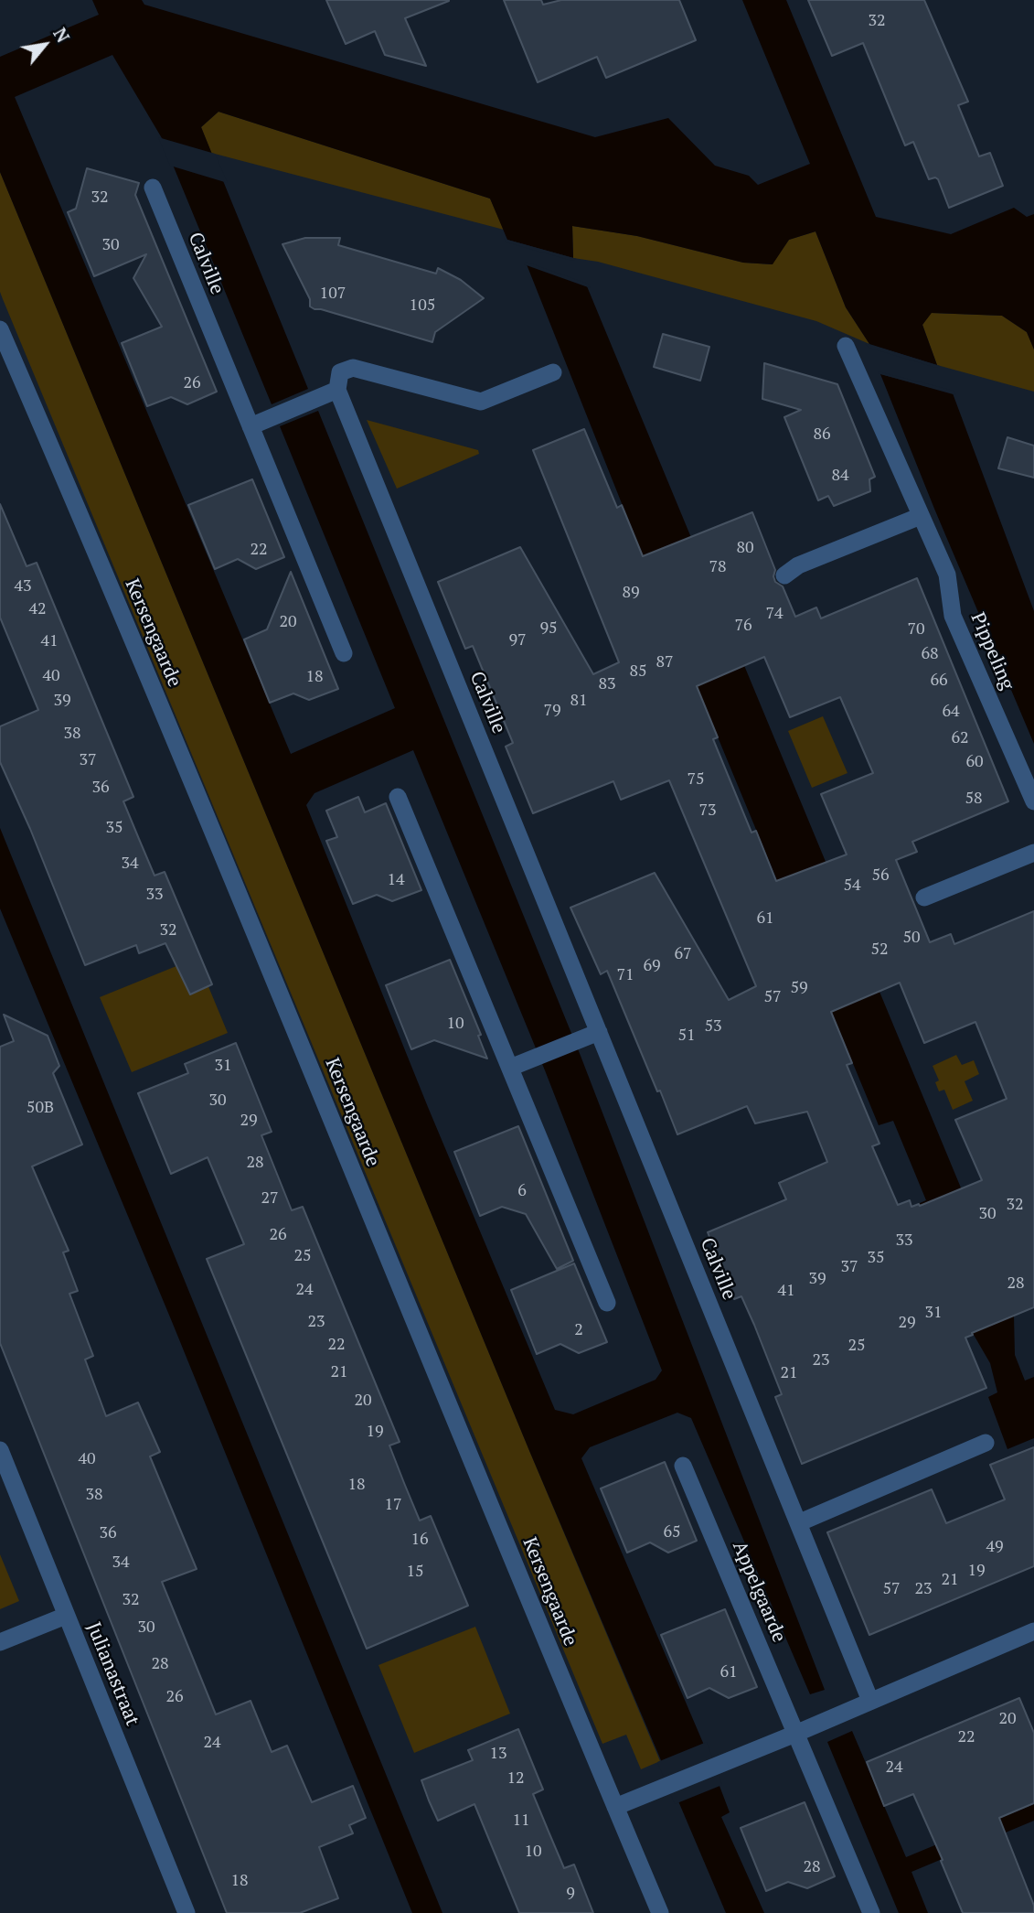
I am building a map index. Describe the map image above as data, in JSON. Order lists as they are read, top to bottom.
{
  "streets": {
    "street": [
      "Calville",
      "Kersengaarde",
      "Pippeling",
      "Appelgaarde",
      "Julianastraat"
    ]
  },
  "house_numbers": [
    "32",
    "32",
    "30",
    "107",
    "105",
    "26",
    "86",
    "84",
    "80",
    "22",
    "78",
    "43",
    "89",
    "42",
    "74",
    "20",
    "76",
    "95",
    "70",
    "97",
    "41",
    "68",
    "87",
    "85",
    "40",
    "18",
    "66",
    "83",
    "39",
    "81",
    "79",
    "64",
    "38",
    "62",
    "37",
    "60",
    "75",
    "36",
    "58",
    "73",
    "35",
    "34",
    "56",
    "14",
    "54",
    "33",
    "61",
    "32",
    "50",
    "52",
    "67",
    "69",
    "71",
    "59",
    "57",
    "10",
    "53",
    "51",
    "31",
    "30",
    "50B",
    "29",
    "28",
    "6",
    "27",
    "32",
    "30",
    "26",
    "33",
    "25",
    "35",
    "37",
    "39",
    "28",
    "24",
    "41",
    "31",
    "23",
    "29",
    "2",
    "22",
    "25",
    "23",
    "21",
    "21",
    "20",
    "19",
    "40",
    "18",
    "38",
    "17",
    "65",
    "36",
    "16",
    "49",
    "34",
    "19",
    "15",
    "21",
    "57",
    "23",
    "32",
    "30",
    "28",
    "61",
    "26",
    "20",
    "22",
    "24",
    "13",
    "24",
    "12",
    "11",
    "10",
    "28",
    "18",
    "9"
  ],
  "north": "top right"
}
